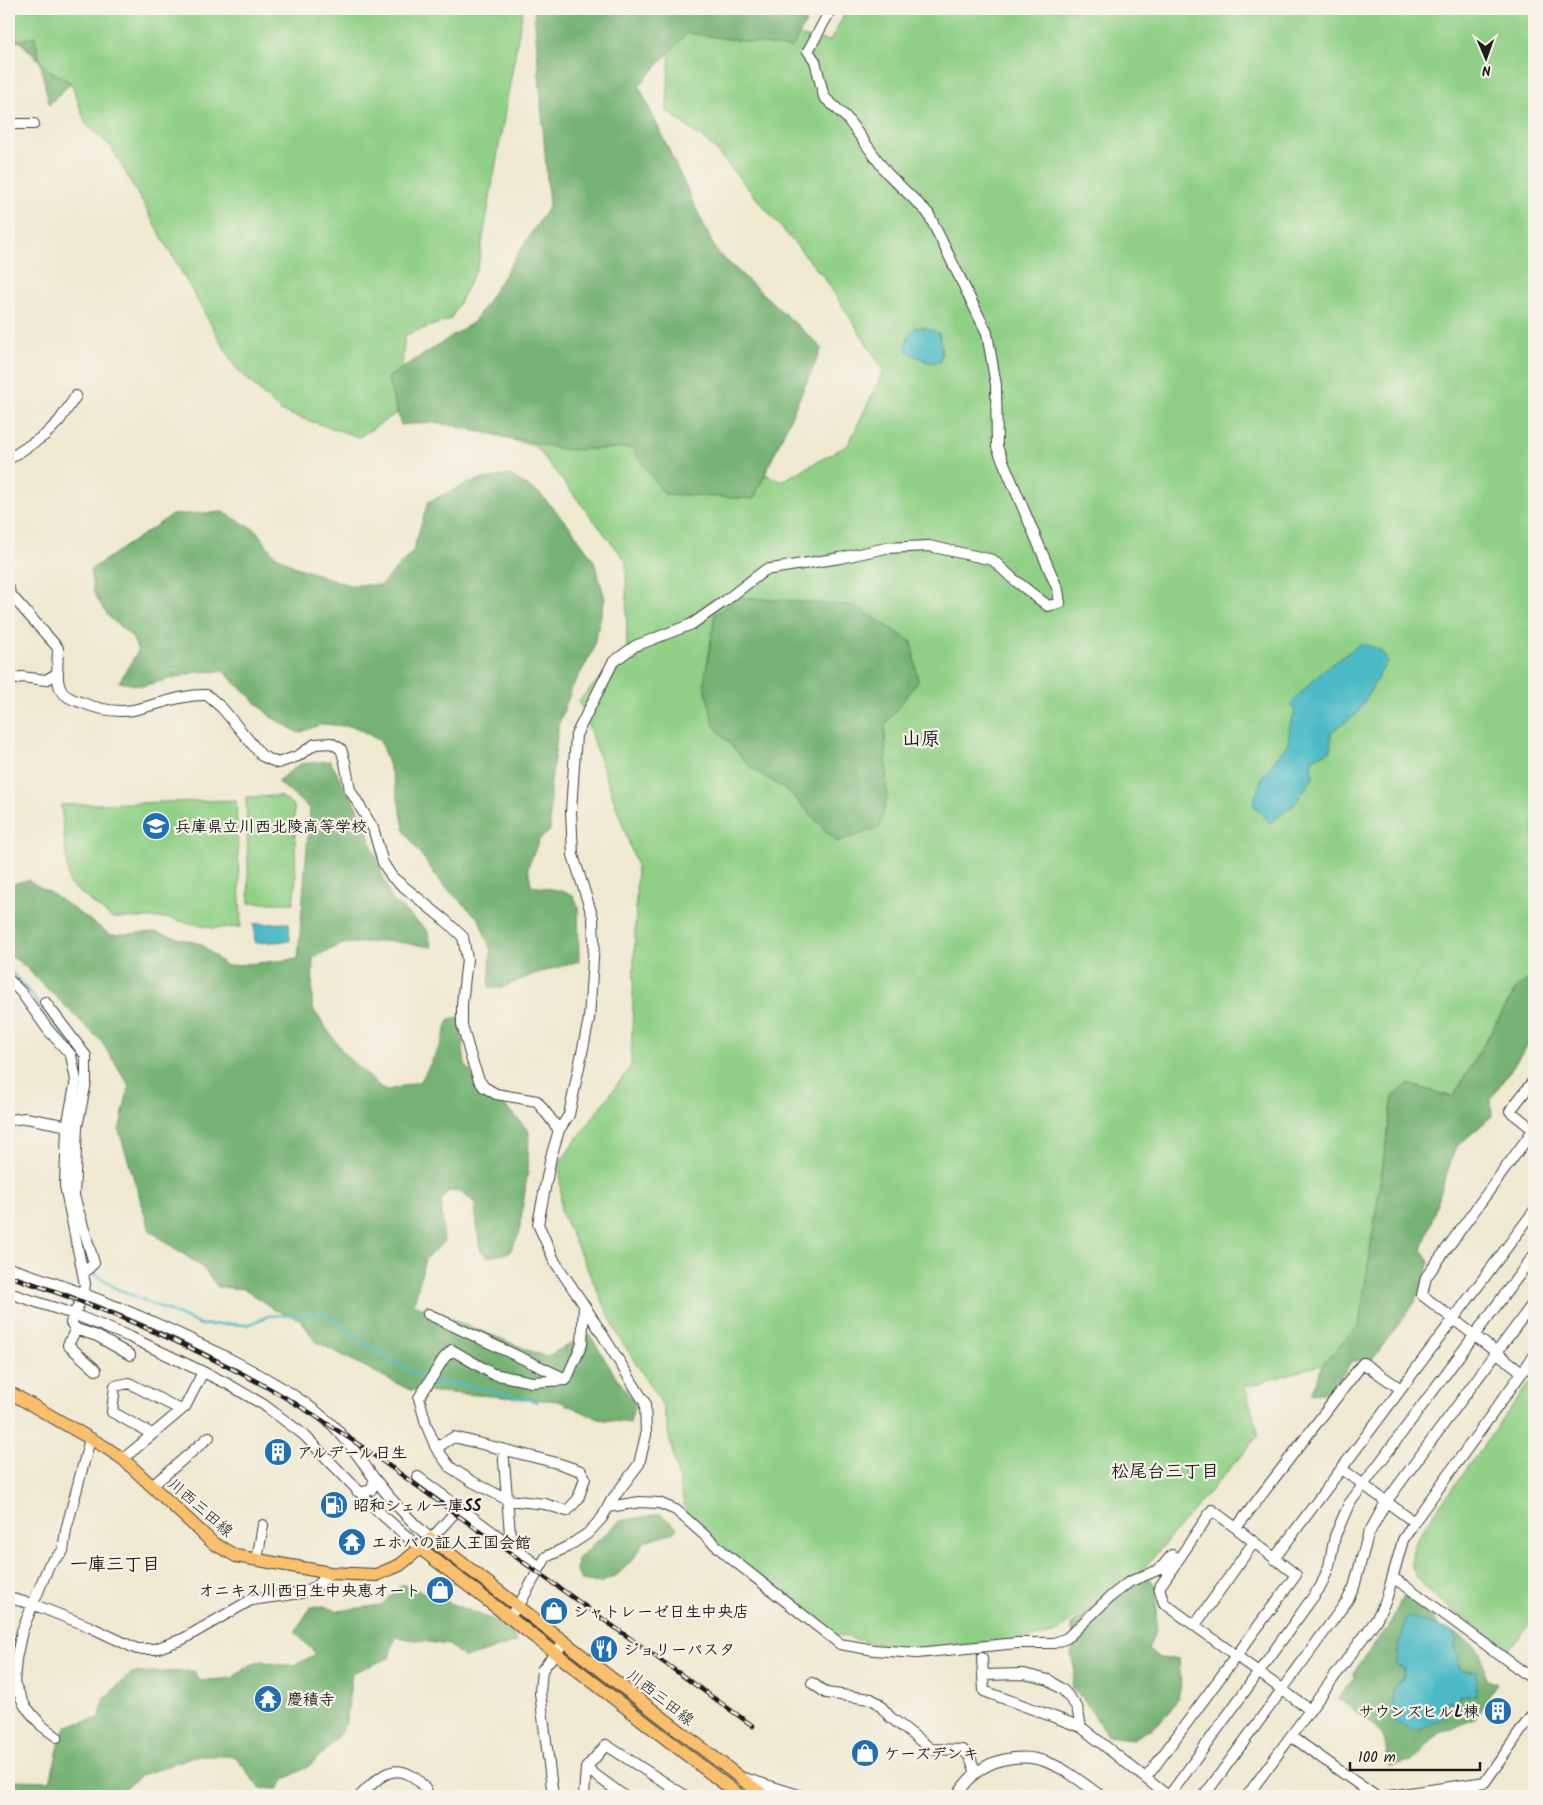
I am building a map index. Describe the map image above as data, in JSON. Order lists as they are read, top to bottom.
{
  "streets": {
    "main road": ["川西三田線"]
  },
  "districts": ["山原", "松尾台三丁目", "一庫三丁目"],
  "places": {
    "school or university": ["兵庫県立川西北陵高等学校"],
    "building": ["アルデール日生", "サウンズヒルL棟"],
    "fuel station": ["昭和シェル一庫SS"],
    "temple": ["エホバの証人王国会館", "慶積寺"],
    "shop": ["オニキス川西日生中央恵オート", "シャトレーゼ日生中央店", "ケーズデンキ"],
    "restaurant": ["ジョリーパスタ"]
  },
  "scale_bar": "100 m",
  "north": "bottom"
}
